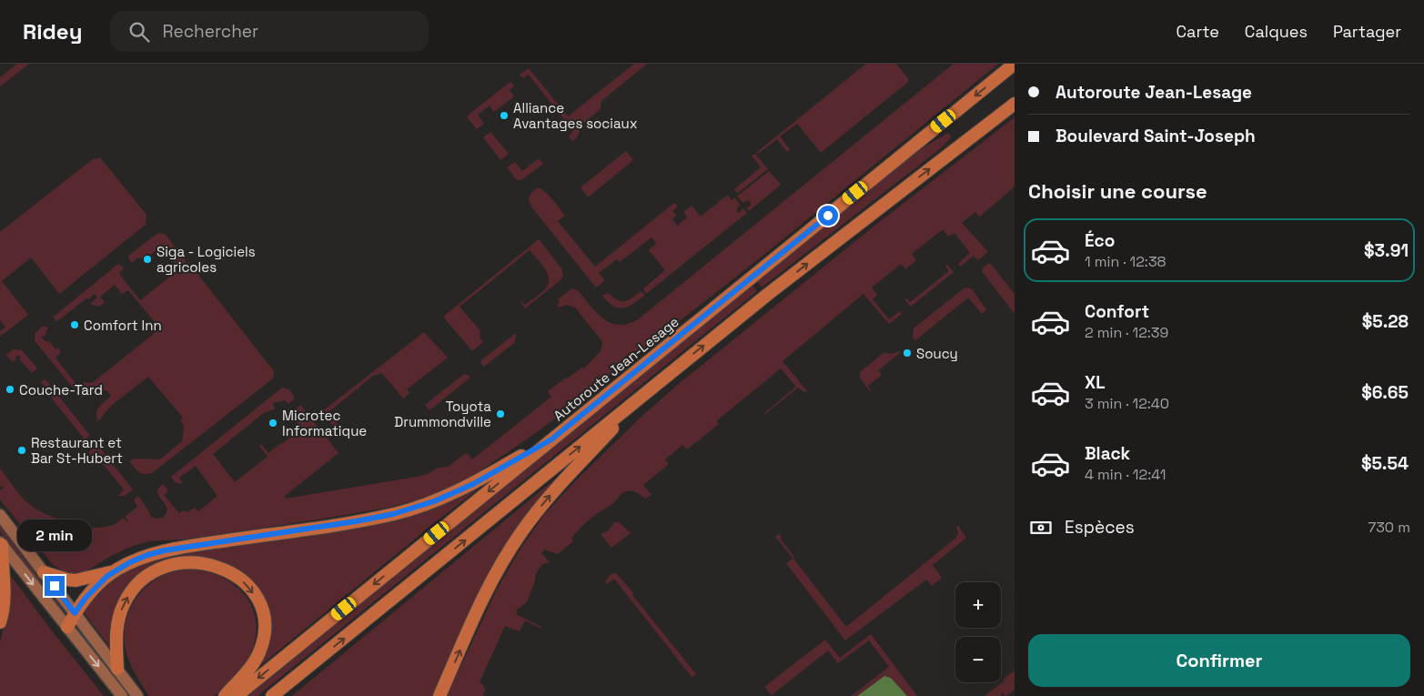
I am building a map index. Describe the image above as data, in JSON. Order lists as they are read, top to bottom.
{
  "streets": {
    "highway": ["Autoroute Jean-Lesage"]
  },
  "places": [
    "Alliance Avantages sociaux",
    "Siga - Logiciels agricoles",
    "Comfort Inn",
    "Soucy",
    "Couche-Tard",
    "Toyota Drummondville",
    "Microtec Informatique",
    "Restaurant et Bar St-Hubert"
  ],
  "page": {
    "header": "Ridey",
    "search": "Rechercher",
    "nav": ["Carte", "Calques", "Partager"],
    "banner": ["Autoroute Jean-Lesage", "Boulevard Saint-Joseph"],
    "heading": "Choisir une course",
    "list": [
      {
        "name": "Éco",
        "note": "1 min · 12:38",
        "value": "$3.91"
      },
      {
        "name": "Confort",
        "note": "2 min · 12:39",
        "value": "$5.28"
      },
      {
        "name": "XL",
        "note": "3 min · 12:40",
        "value": "$6.65"
      },
      {
        "name": "Black",
        "note": "4 min · 12:41",
        "value": "$5.54"
      }
    ],
    "pay": ["Espèces", "730 m"],
    "bubble": "2 min",
    "map_buttons": ["+", "−"],
    "buttons": "Confirmer"
  }
}
